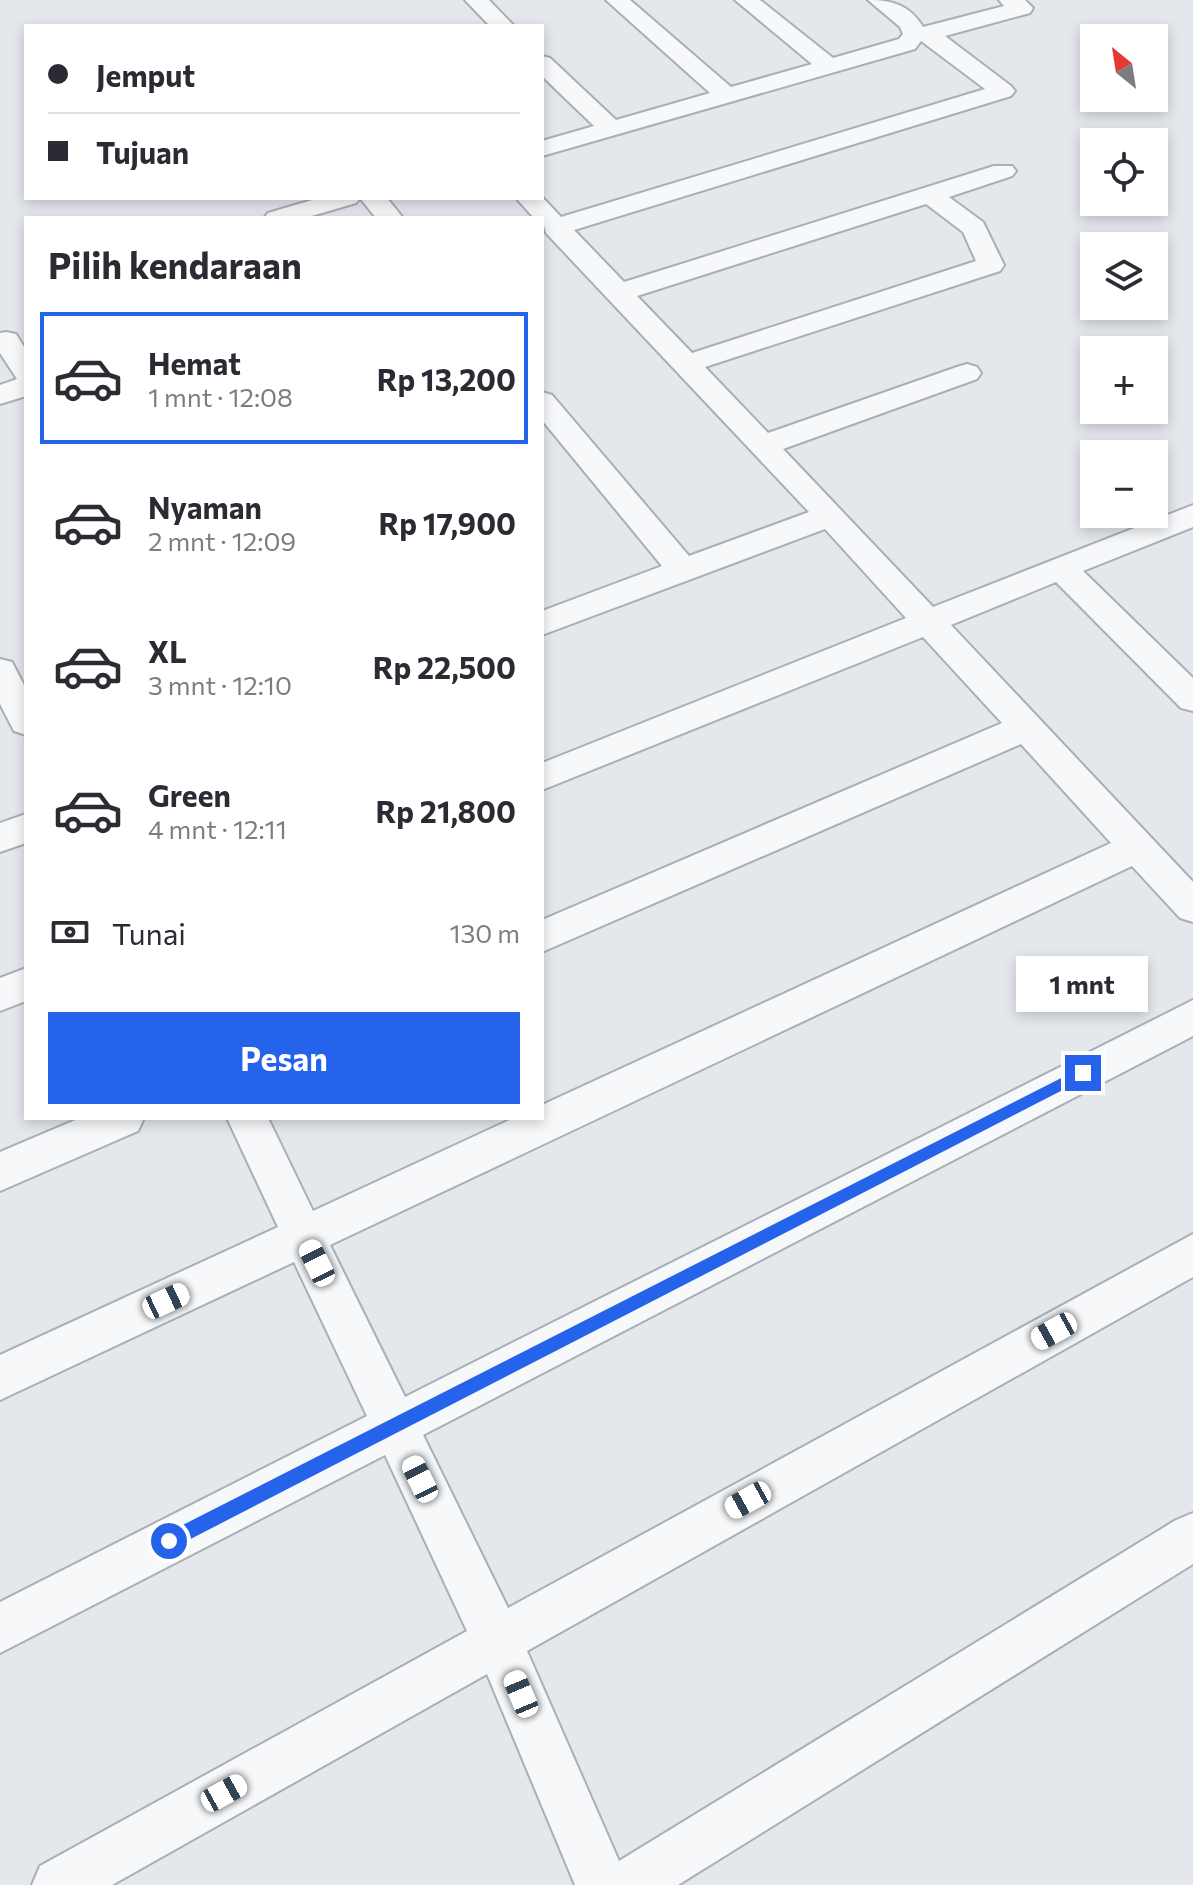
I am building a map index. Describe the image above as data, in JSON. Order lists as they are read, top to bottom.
{
  "north": "top left",
  "page": {
    "map_buttons": ["+", "−"],
    "banner": ["Jemput", "Tujuan"],
    "heading": "Pilih kendaraan",
    "list": [
      {
        "name": "Hemat",
        "note": "1 mnt · 12:08",
        "value": "Rp 13,200"
      },
      {
        "name": "Nyaman",
        "note": "2 mnt · 12:09",
        "value": "Rp 17,900"
      },
      {
        "name": "XL",
        "note": "3 mnt · 12:10",
        "value": "Rp 22,500"
      },
      {
        "name": "Green",
        "note": "4 mnt · 12:11",
        "value": "Rp 21,800"
      }
    ],
    "pay": ["Tunai", "130 m"],
    "bubble": "1 mnt",
    "buttons": "Pesan"
  }
}
